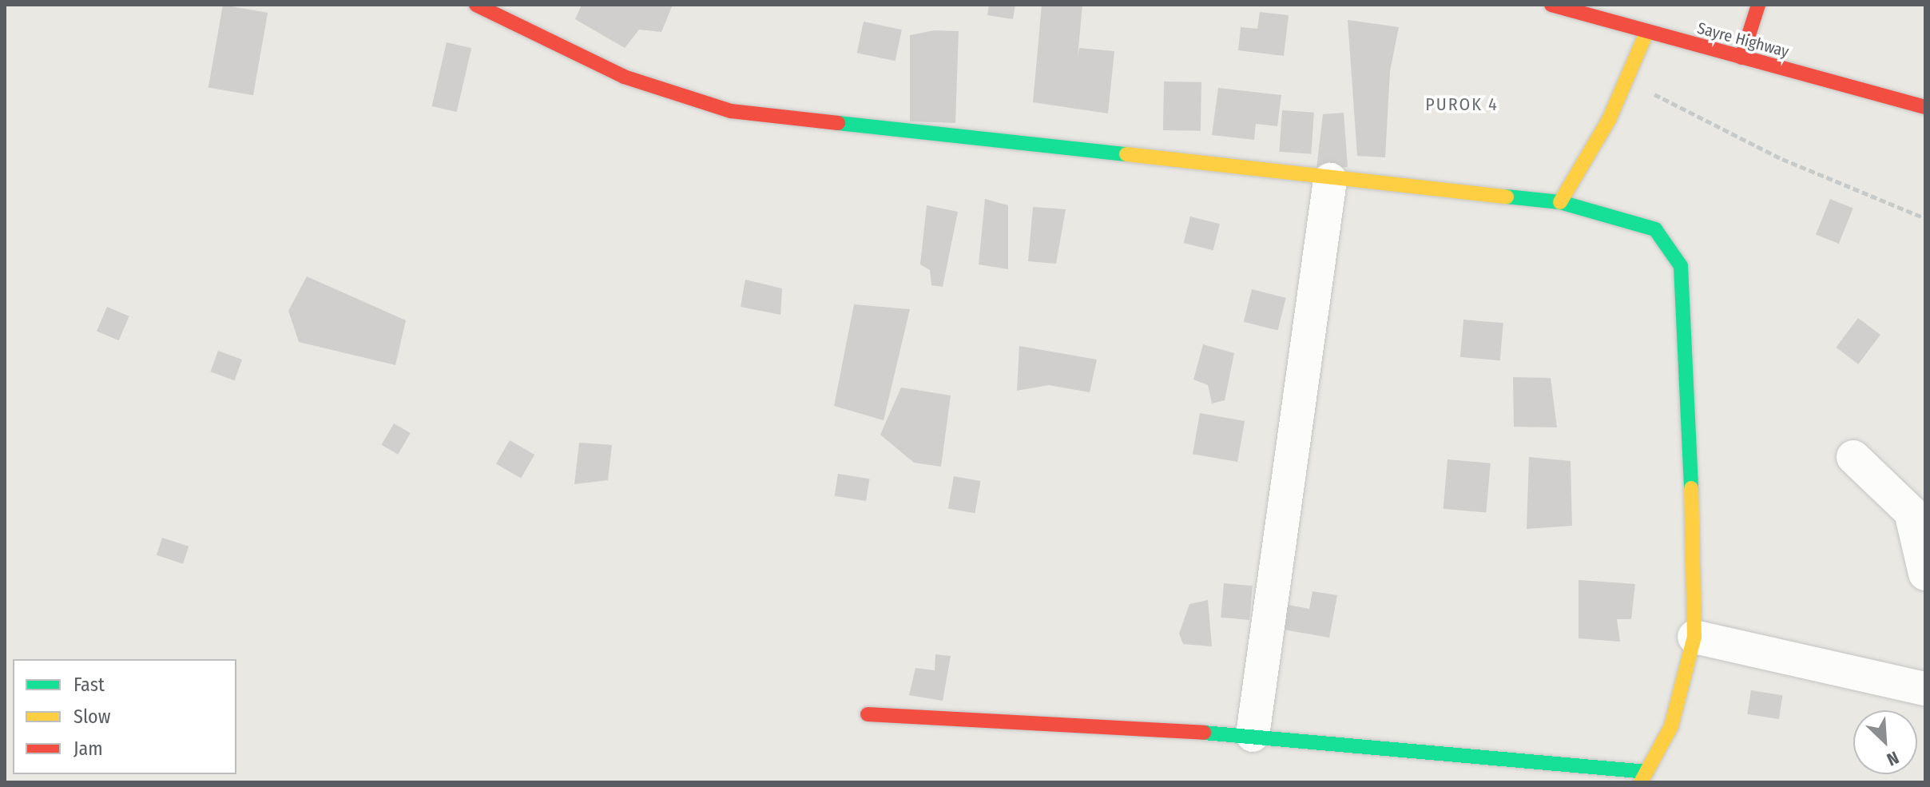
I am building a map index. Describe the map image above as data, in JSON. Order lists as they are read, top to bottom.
{
  "streets": {
    "main road": ["Sayre Highway"]
  },
  "districts": ["PUROK 4"],
  "legend": ["Fast", "Slow", "Jam"],
  "north": "bottom right"
}
